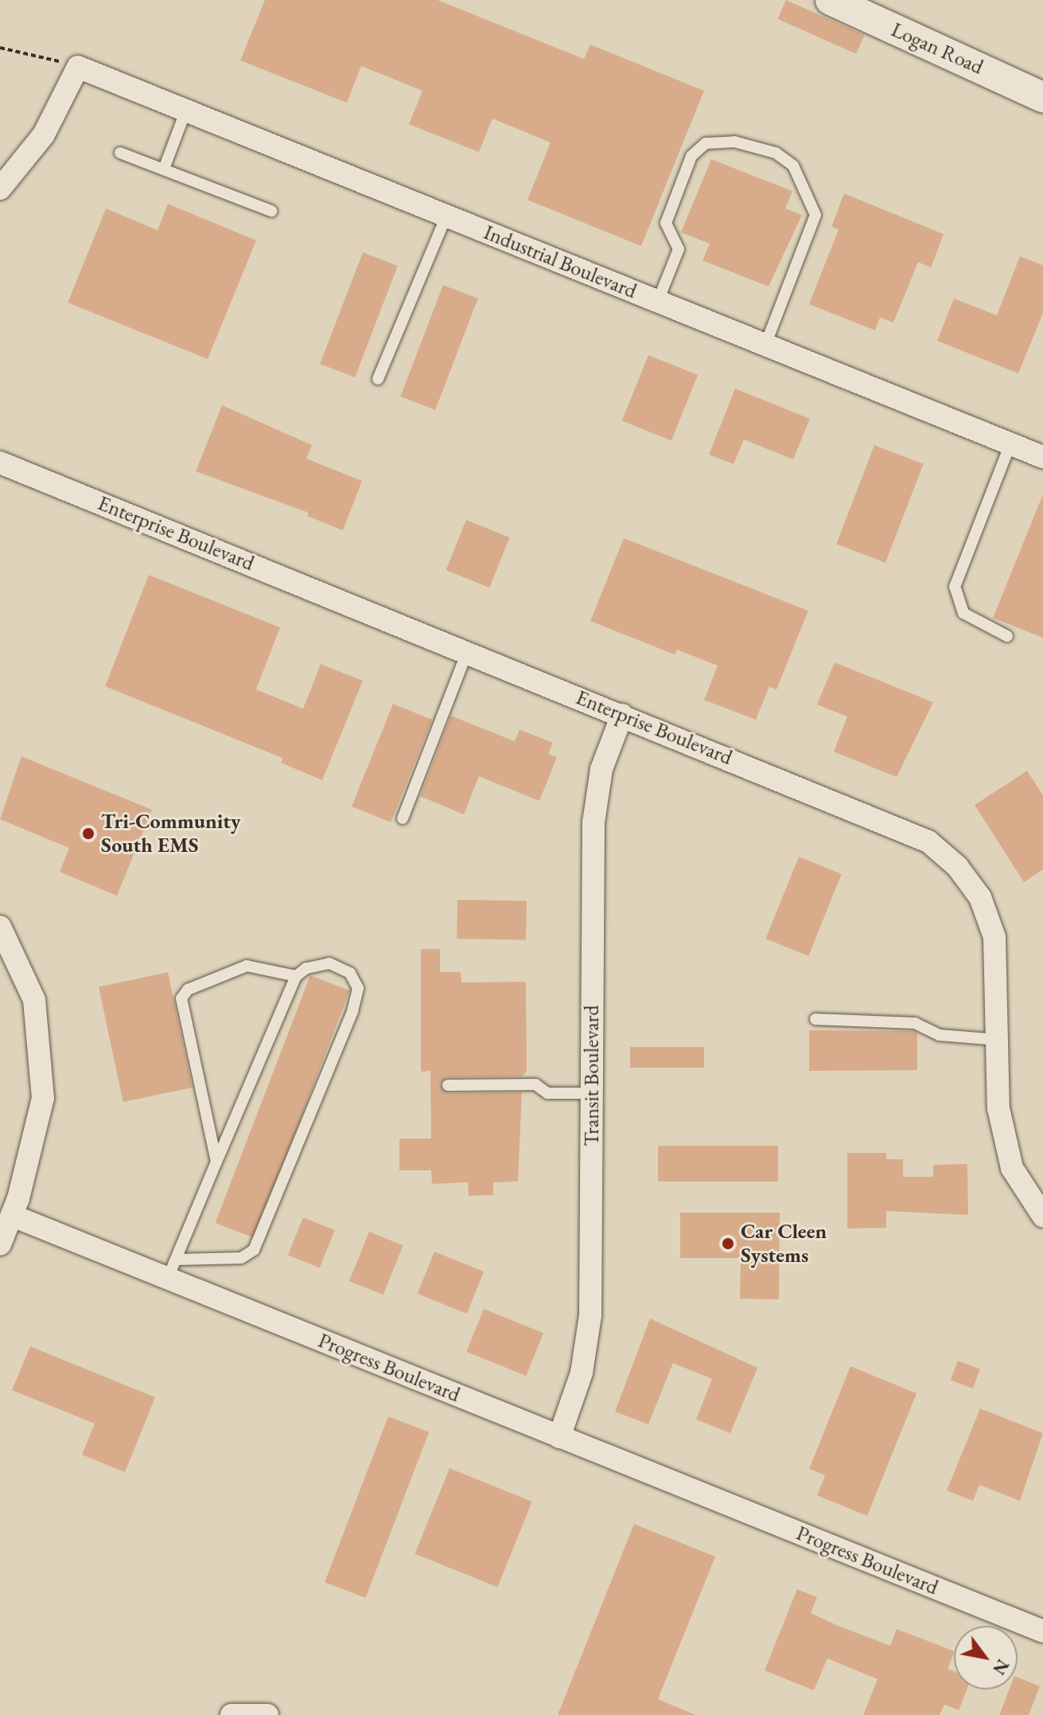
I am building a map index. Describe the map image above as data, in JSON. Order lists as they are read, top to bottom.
{
  "streets": {
    "street": [
      "Logan Road",
      "Industrial Boulevard",
      "Enterprise Boulevard",
      "Transit Boulevard",
      "Progress Boulevard"
    ]
  },
  "crossings": [
    ["Enterprise Boulevard", "Transit Boulevard"],
    ["Transit Boulevard", "Progress Boulevard"]
  ],
  "places": ["Tri-Community South EMS", "Car Cleen Systems"],
  "north": "bottom right"
}
